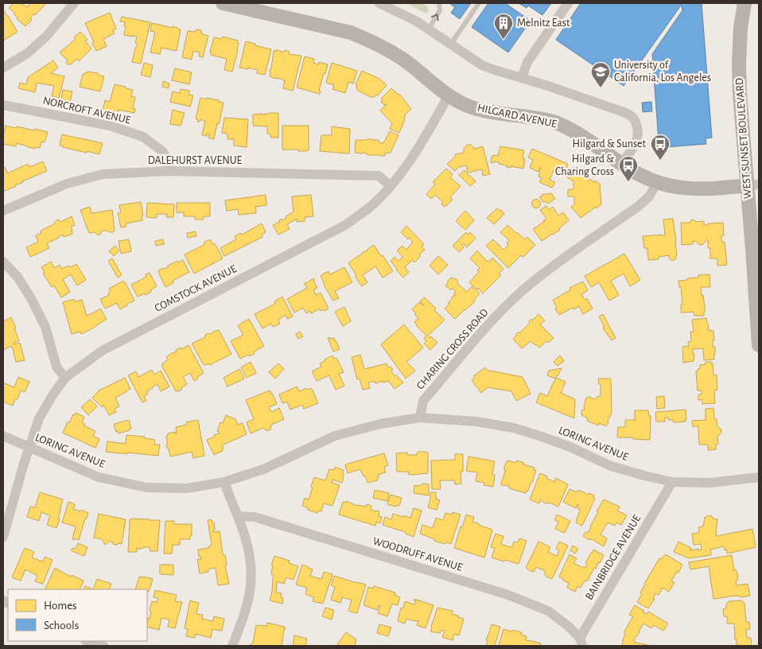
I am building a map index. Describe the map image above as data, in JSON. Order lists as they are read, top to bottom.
{
  "streets": {
    "street": [
      "NORCROFT AVENUE",
      "HILGARD AVENUE",
      "WEST SUNSET BOULEVARD",
      "DALEHURST AVENUE",
      "COMSTOCK AVENUE",
      "CHARING CROSS ROAD",
      "LORING AVENUE",
      "WOODRUFF AVENUE",
      "BAINBRIDGE AVENUE"
    ]
  },
  "crossings": [
    ["NORCROFT AVENUE", "DALEHURST AVENUE"],
    ["HILGARD AVENUE", "WEST SUNSET BOULEVARD"],
    ["HILGARD AVENUE", "COMSTOCK AVENUE"],
    ["HILGARD AVENUE", "CHARING CROSS ROAD"],
    ["DALEHURST AVENUE", "COMSTOCK AVENUE"],
    ["COMSTOCK AVENUE", "LORING AVENUE"],
    ["CHARING CROSS ROAD", "LORING AVENUE"],
    ["LORING AVENUE", "BAINBRIDGE AVENUE"],
    ["WOODRUFF AVENUE", "BAINBRIDGE AVENUE"]
  ],
  "places": {
    "building": ["Melnitz East"],
    "school or university": ["University of California, Los Angeles"],
    "bus stop": ["Hilgard & Sunset", "Hilgard & Charing Cross"]
  },
  "legend": ["Homes", "Schools"]
}
